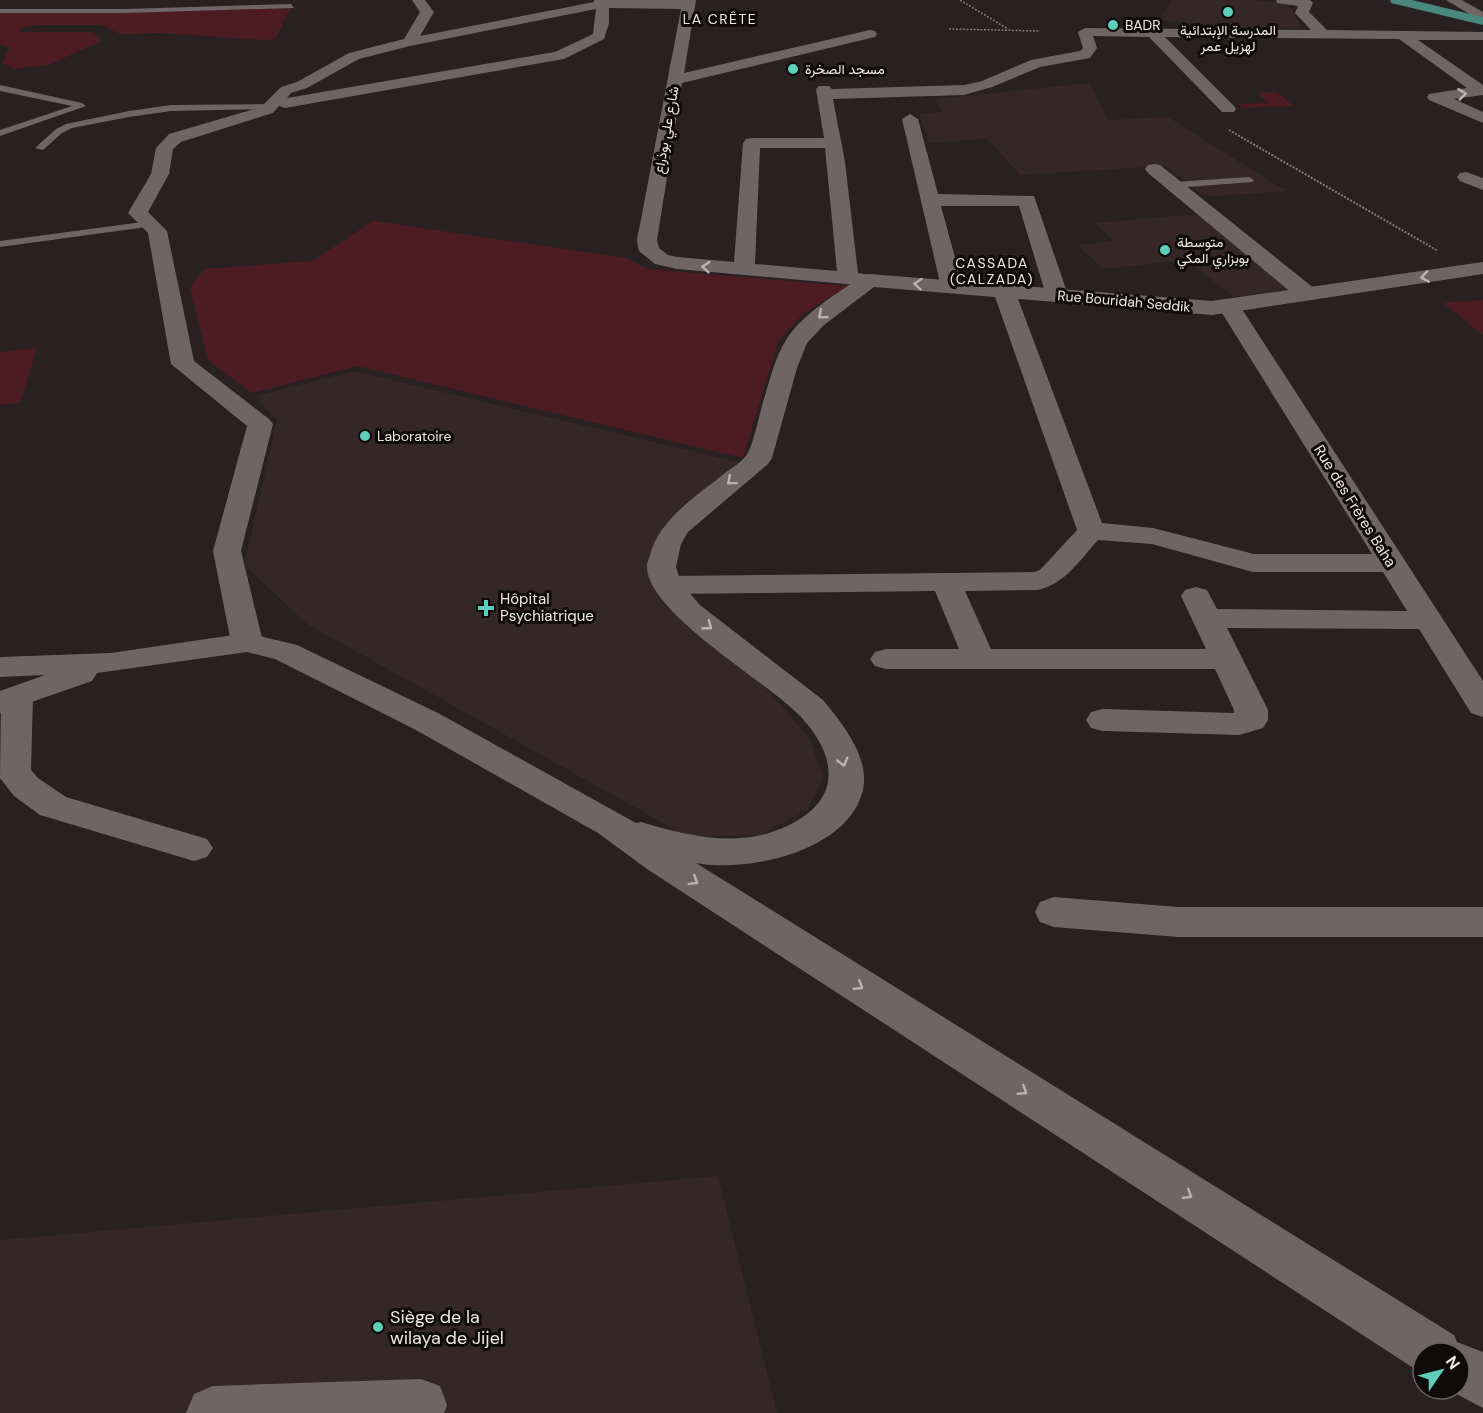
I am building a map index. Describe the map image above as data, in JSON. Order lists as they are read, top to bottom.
{
  "streets": {
    "street": ["شارع علي بوذراع", "Rue Bouridah Seddik", "Rue des Frères Baha"]
  },
  "crossings": [
    ["شارع علي بوذراع", "Rue Bouridah Seddik"],
    ["Rue Bouridah Seddik", "Rue des Frères Baha"]
  ],
  "districts": ["LA CRÊTE", "CASSADA (CALZADA)"],
  "places": {
    "other": [
      "المدرسة الإبتدائية لهزيل عمر",
      "BADR",
      "مسجد الصخرة",
      "متوسطة بوبزاري المكي",
      "Laboratoire",
      "Siège de la wilaya de Jijel"
    ],
    "health": ["Hôpital Psychiatrique"]
  },
  "north": "top right"
}
